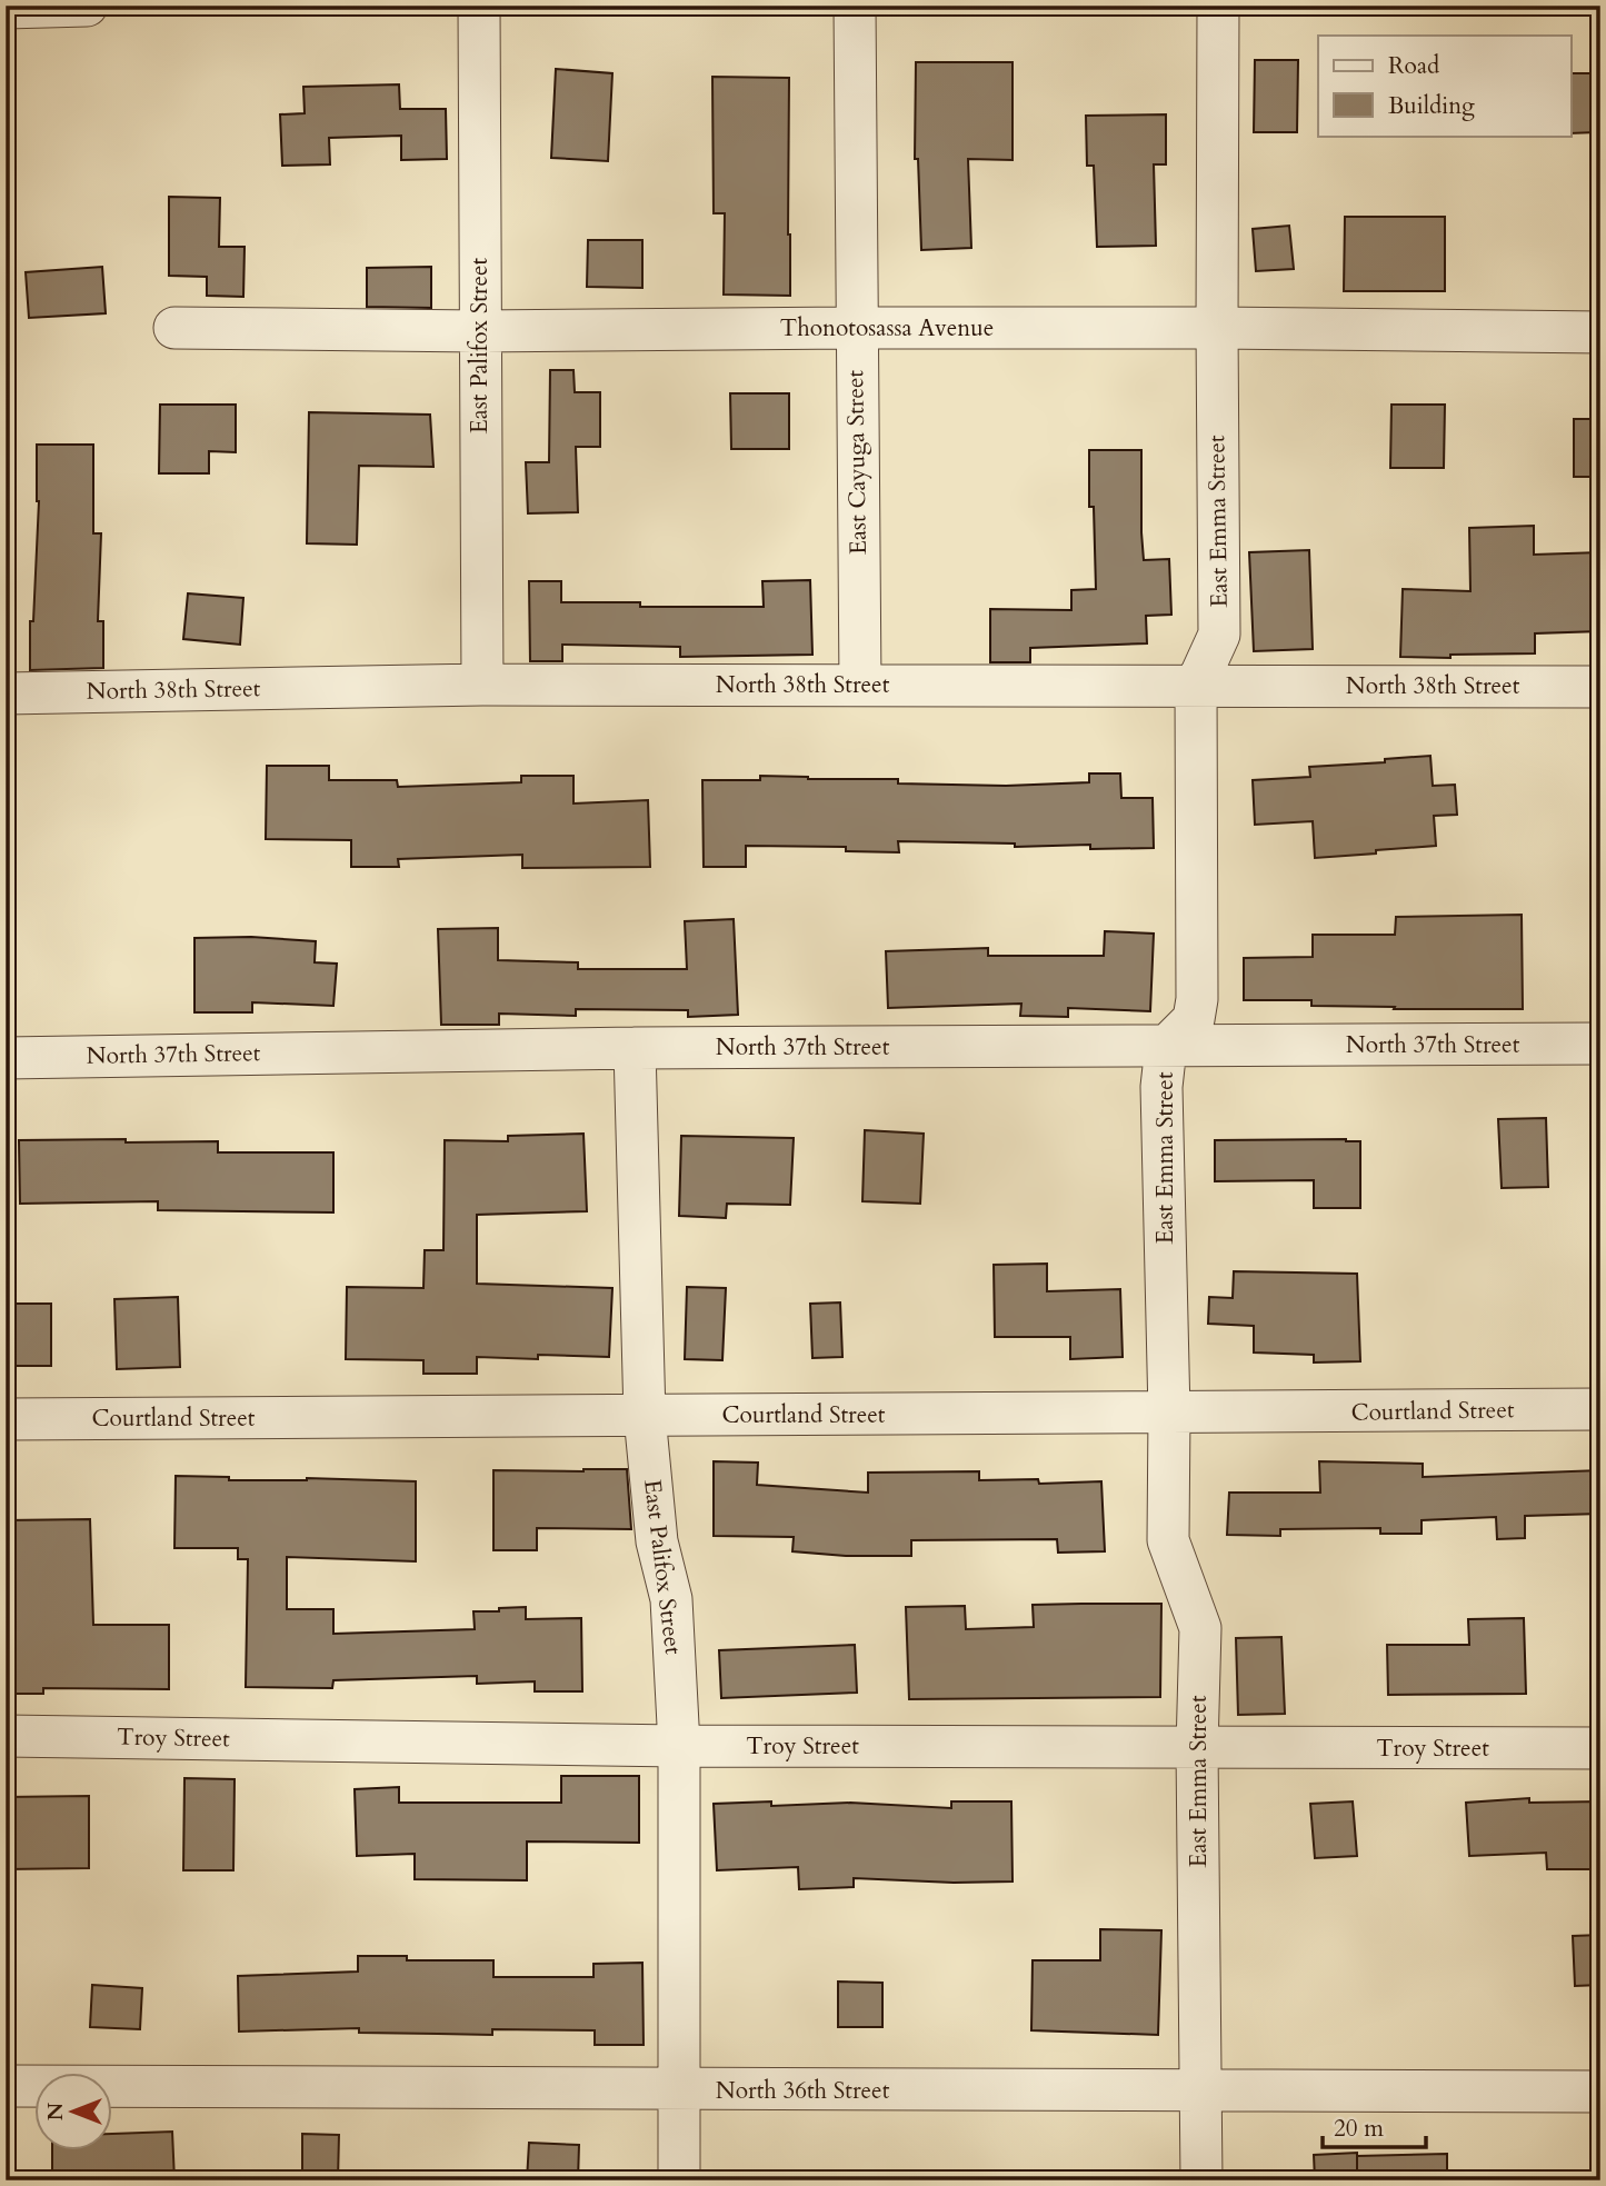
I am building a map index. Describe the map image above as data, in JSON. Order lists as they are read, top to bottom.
{
  "streets": {
    "street": [
      "Thonotosassa Avenue",
      "East Palifox Street",
      "East Cayuga Street",
      "East Emma Street",
      "North 38th Street",
      "North 37th Street",
      "Courtland Street",
      "Troy Street",
      "North 36th Street"
    ]
  },
  "crossings": [
    ["Thonotosassa Avenue", "East Palifox Street"],
    ["Thonotosassa Avenue", "East Cayuga Street"],
    ["Thonotosassa Avenue", "East Emma Street"],
    ["East Palifox Street", "North 38th Street"],
    ["East Palifox Street", "North 37th Street"],
    ["East Palifox Street", "Courtland Street"],
    ["East Palifox Street", "Troy Street"],
    ["East Palifox Street", "North 36th Street"],
    ["East Cayuga Street", "North 38th Street"],
    ["East Emma Street", "North 38th Street"],
    ["East Emma Street", "North 37th Street"],
    ["East Emma Street", "Courtland Street"],
    ["East Emma Street", "Troy Street"],
    ["East Emma Street", "North 36th Street"]
  ],
  "legend": ["Road", "Building"],
  "scale_bar": "20 m",
  "north": "left"
}
